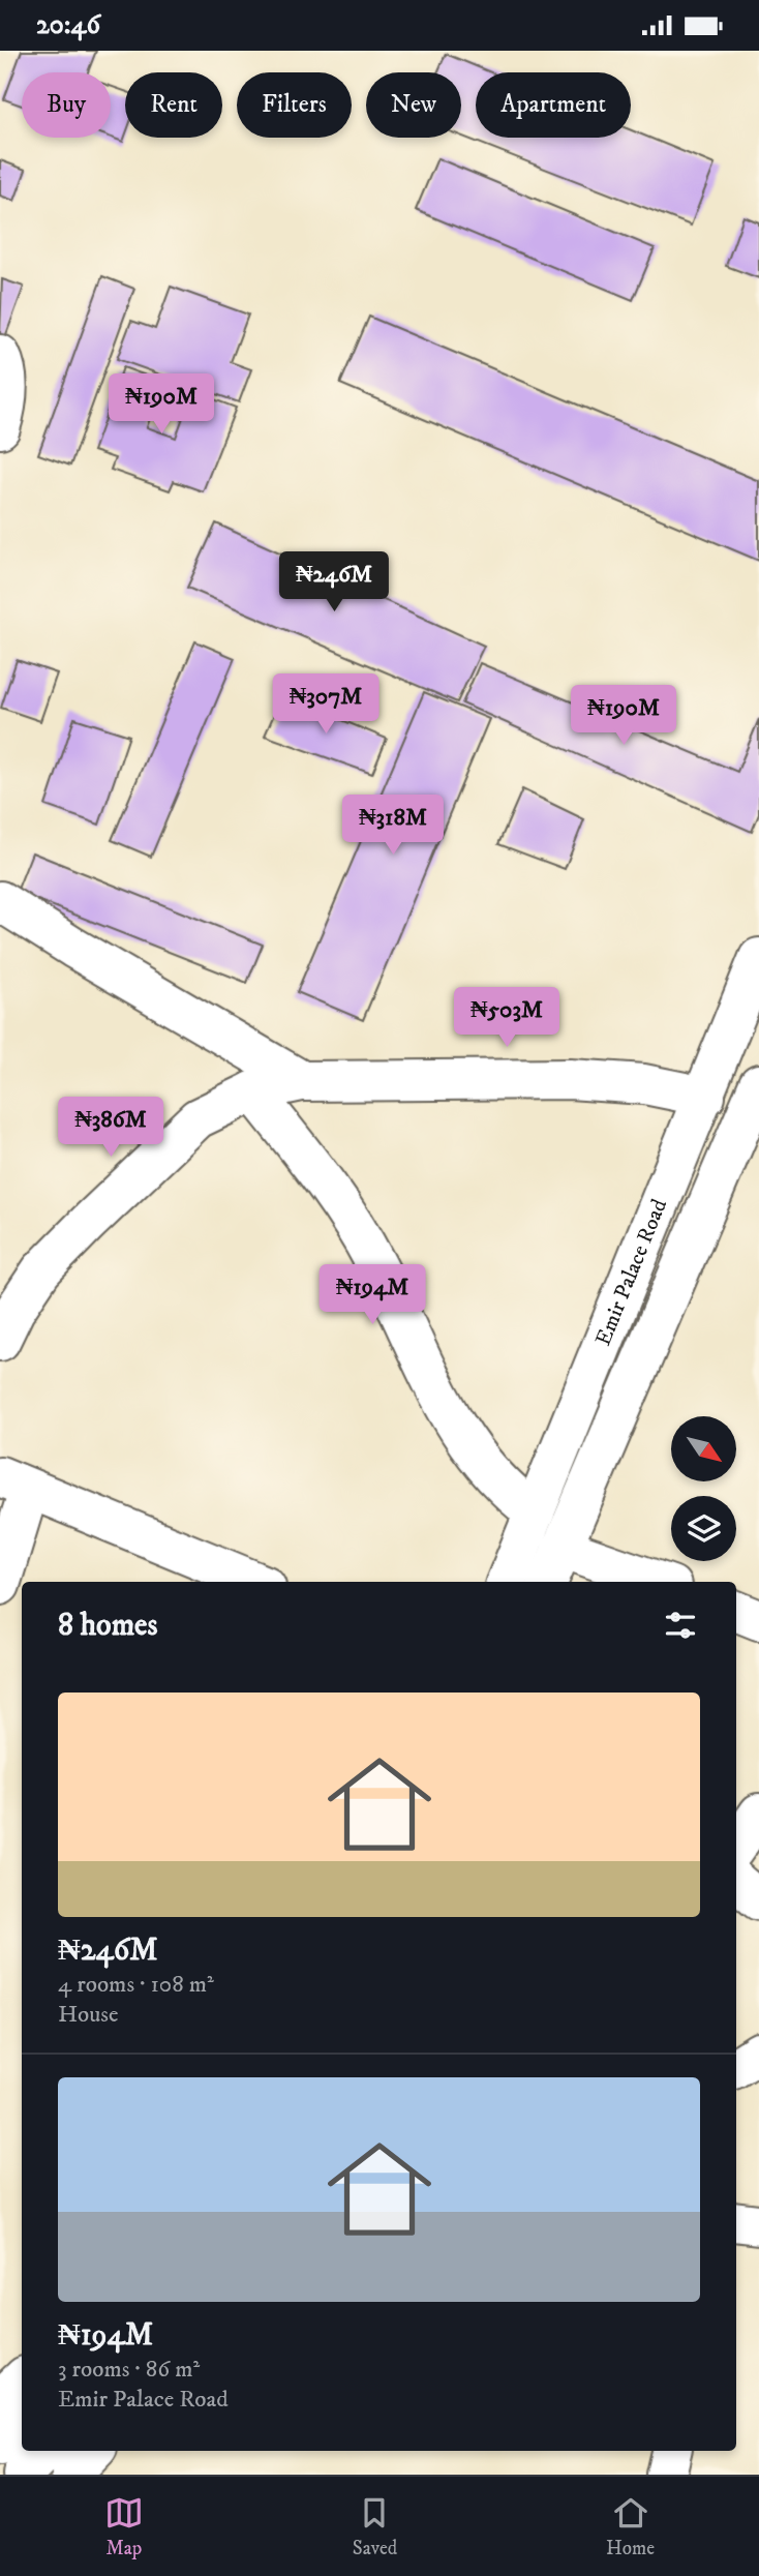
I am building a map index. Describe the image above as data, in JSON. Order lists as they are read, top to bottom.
{
  "streets": {
    "street": ["Emir Palace Road"]
  },
  "north": "bottom right",
  "page": {
    "status": "20:46",
    "chip": [
      "Buy",
      "Rent",
      "Filters",
      "New",
      "Apartment"
    ],
    "price": [
      "₦190M",
      "₦246M",
      "₦307M",
      "₦190M",
      "₦318M",
      "₦503M",
      "₦386M",
      "₦194M"
    ],
    "heading": "8 homes",
    "list": [
      {
        "name": "₦246M",
        "note": "4 rooms · 108 m² · House"
      },
      {
        "name": "₦194M",
        "note": "3 rooms · 86 m² · Emir Palace Road"
      }
    ],
    "tabs": ["Map", "Saved", "Home"]
  }
}
